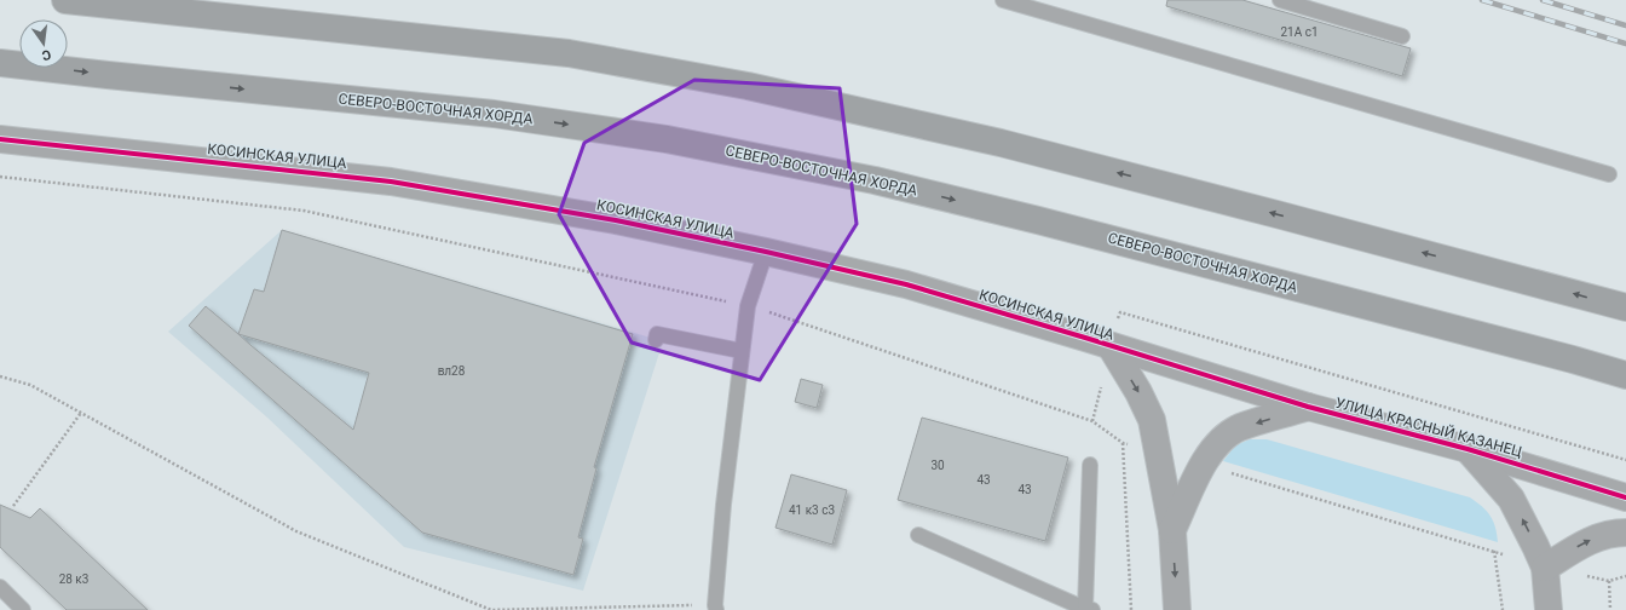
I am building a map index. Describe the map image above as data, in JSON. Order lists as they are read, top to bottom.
{
  "streets": {
    "main road": ["СЕВЕРО-ВОСТОЧНАЯ ХОРДА"],
    "street": ["КОСИНСКАЯ УЛИЦА", "УЛИЦА КРАСНЫЙ КАЗАНЕЦ"]
  },
  "crossings": [
    ["КОСИНСКАЯ УЛИЦА", "УЛИЦА КРАСНЫЙ КАЗАНЕЦ"]
  ],
  "house_numbers": [
    "21А с1",
    "вл28",
    "30",
    "43",
    "43",
    "41 к3 с3",
    "28 к3"
  ],
  "north": "bottom"
}
